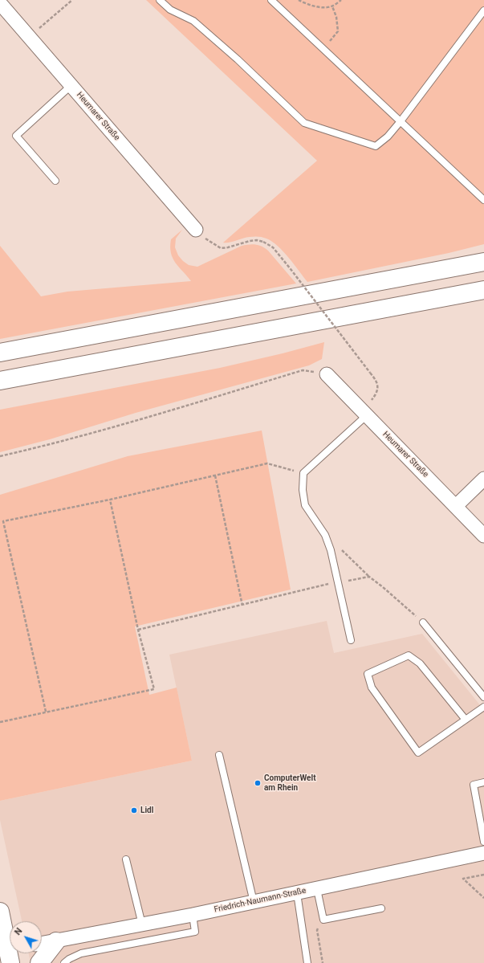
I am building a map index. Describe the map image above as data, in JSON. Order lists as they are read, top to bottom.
{
  "streets": {
    "street": ["Heumarer Straße", "Friedrich-Naumann-Straße"]
  },
  "places": ["ComputerWelt am Rhein", "Lidl"],
  "north": "top left"
}
